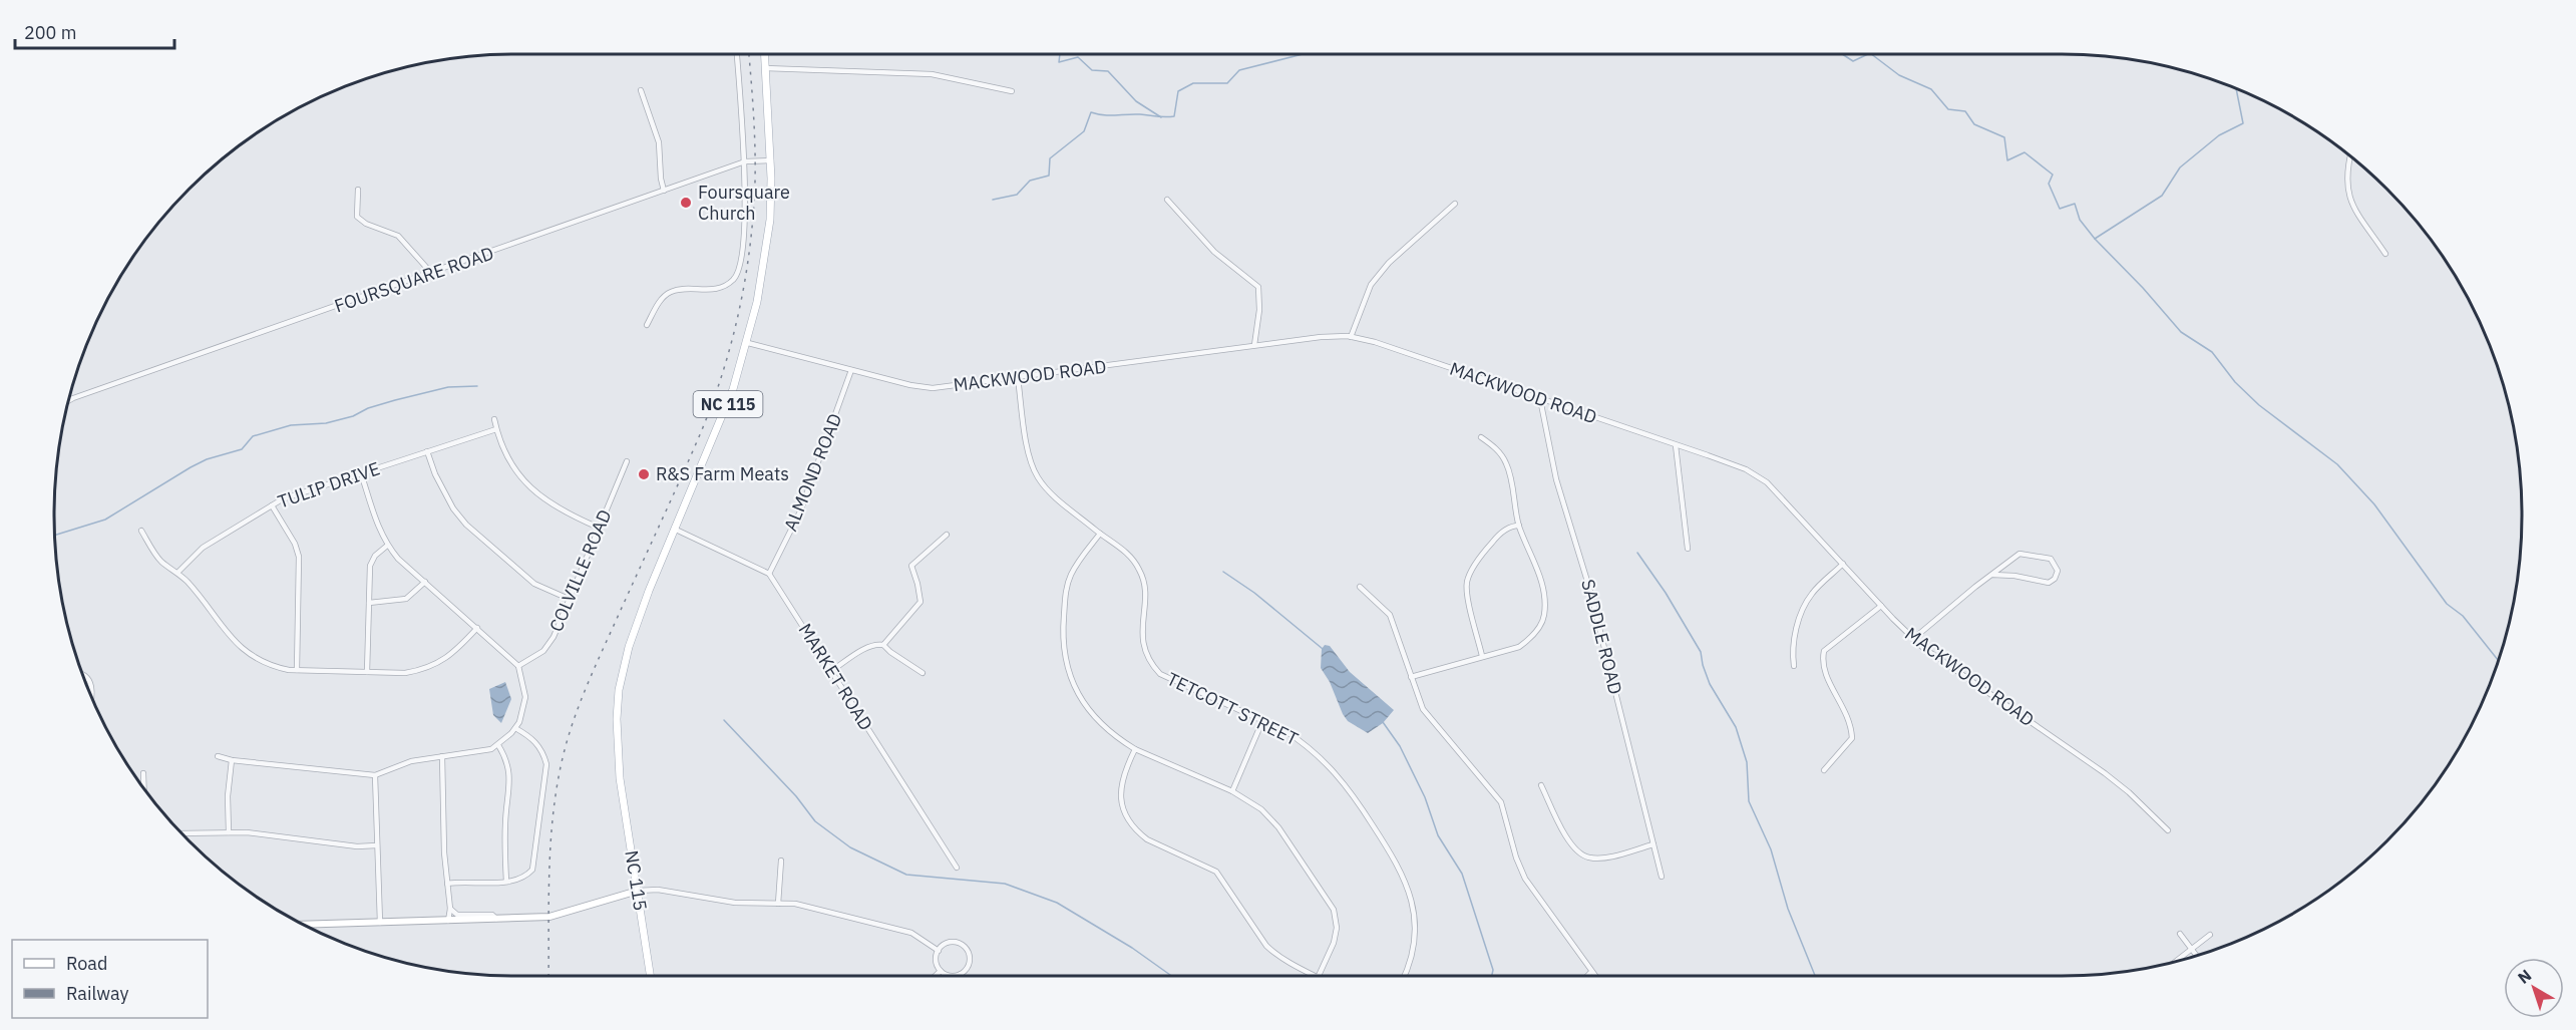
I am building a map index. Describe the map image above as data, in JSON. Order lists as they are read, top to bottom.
{
  "streets": {
    "main road": ["NC 115"],
    "street": [
      "FOURSQUARE ROAD",
      "MACKWOOD ROAD",
      "ALMOND ROAD",
      "TULIP DRIVE",
      "COLVILLE ROAD",
      "SADDLE ROAD",
      "MARKET ROAD",
      "TETCOTT STREET"
    ]
  },
  "crossings": [
    ["FOURSQUARE ROAD", "NC 115"],
    ["MACKWOOD ROAD", "NC 115"],
    ["MACKWOOD ROAD", "ALMOND ROAD"],
    ["MACKWOOD ROAD", "SADDLE ROAD"],
    ["MACKWOOD ROAD", "TETCOTT STREET"],
    ["ALMOND ROAD", "MARKET ROAD"]
  ],
  "places": ["Foursquare Church", "R&S Farm Meats"],
  "legend": ["Road", "Railway"],
  "scale_bar": "200 m",
  "north": "top left"
}
